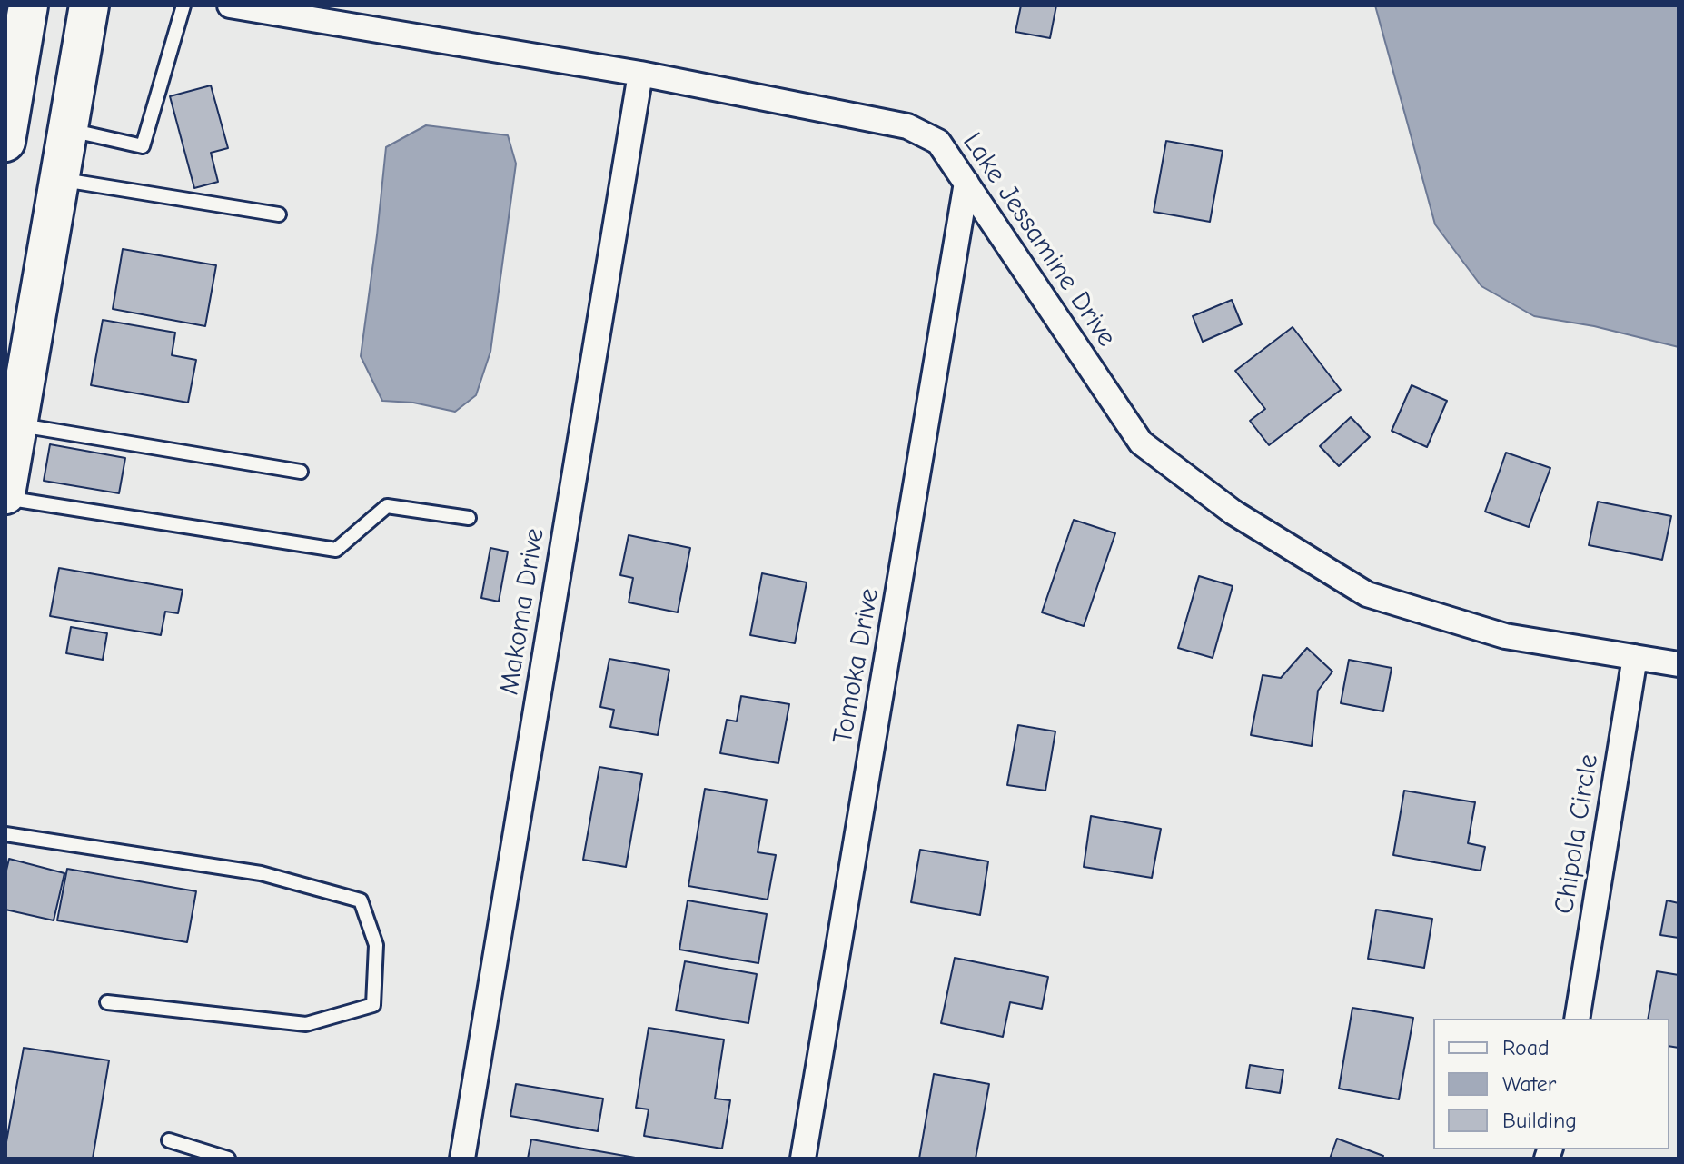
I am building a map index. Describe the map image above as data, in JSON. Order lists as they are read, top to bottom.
{
  "streets": {
    "street": [
      "Lake Jessamine Drive",
      "Makoma Drive",
      "Tomoka Drive",
      "Chipola Circle"
    ]
  },
  "crossings": [
    ["Lake Jessamine Drive", "Makoma Drive"],
    ["Lake Jessamine Drive", "Tomoka Drive"],
    ["Lake Jessamine Drive", "Chipola Circle"]
  ],
  "legend": ["Road", "Water", "Building"]
}
